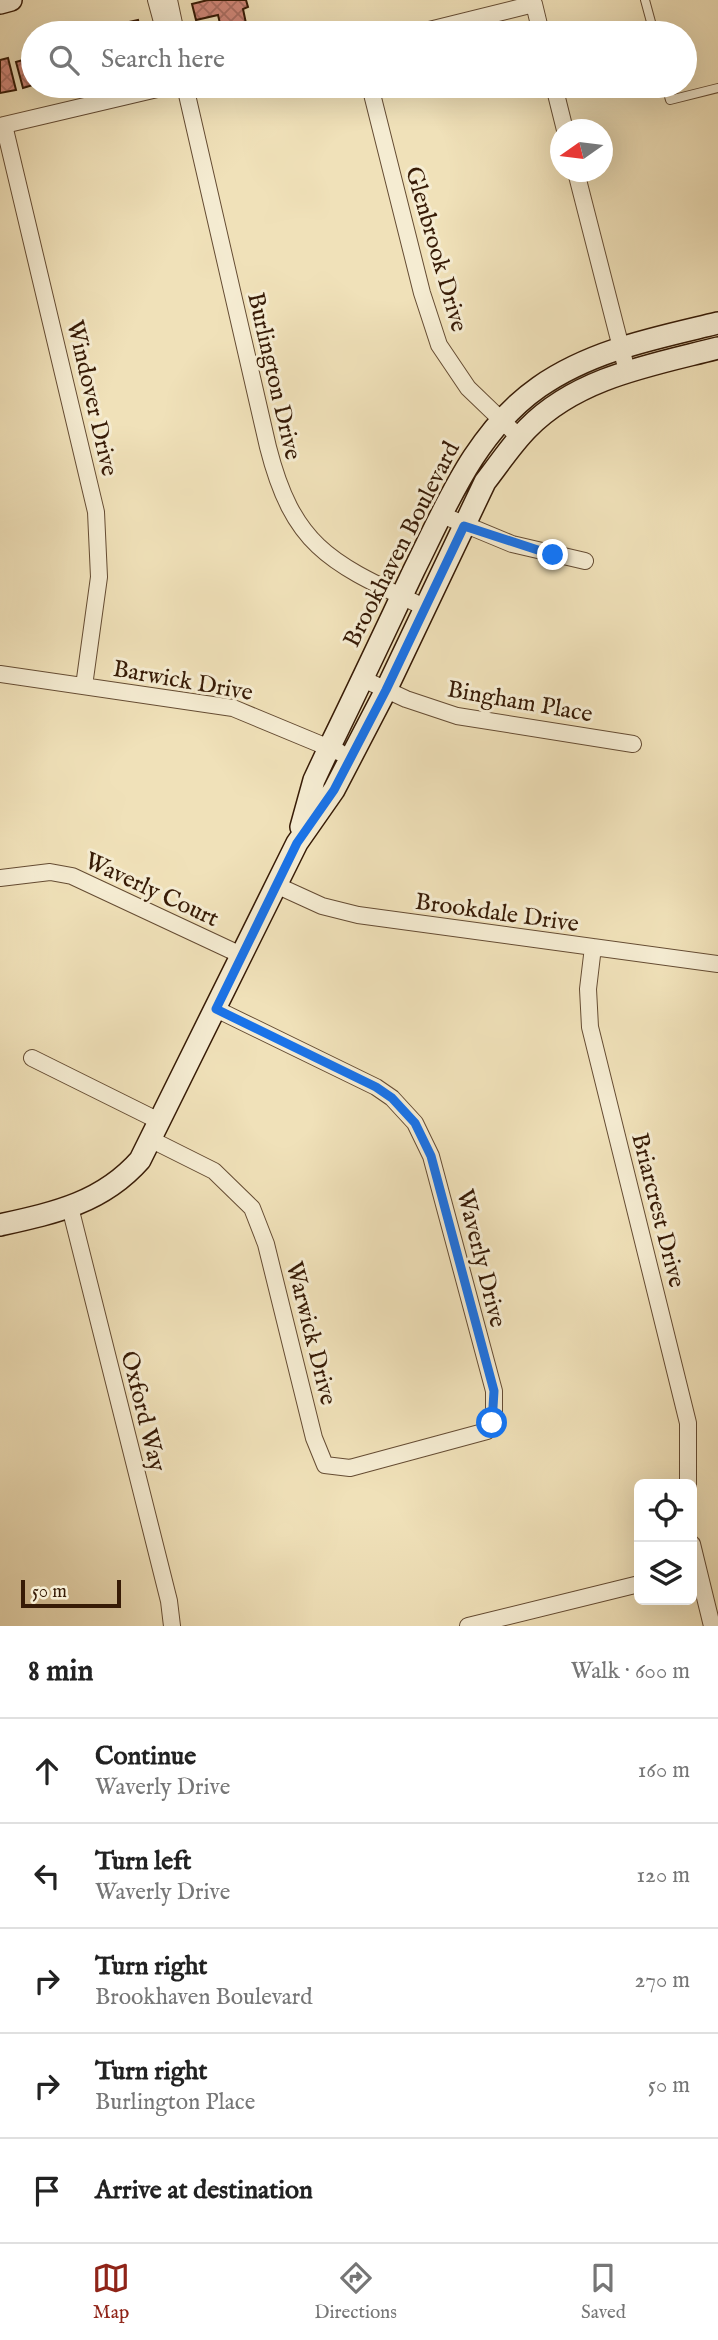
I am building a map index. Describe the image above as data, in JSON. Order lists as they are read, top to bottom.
{
  "streets": {
    "street": [
      "Glenbrook Drive",
      "Burlington Drive",
      "Windover Drive",
      "Brookhaven Boulevard",
      "Barwick Drive",
      "Bingham Place",
      "Waverly Court",
      "Brookdale Drive",
      "Briarcrest Drive",
      "Waverly Drive",
      "Warwick Drive",
      "Oxford Way"
    ]
  },
  "crossings": [
    ["Glenbrook Drive", "Brookhaven Boulevard"],
    ["Burlington Drive", "Brookhaven Boulevard"],
    ["Windover Drive", "Barwick Drive"],
    ["Brookhaven Boulevard", "Barwick Drive"],
    ["Brookhaven Boulevard", "Bingham Place"],
    ["Brookhaven Boulevard", "Waverly Court"],
    ["Brookhaven Boulevard", "Brookdale Drive"],
    ["Brookhaven Boulevard", "Waverly Drive"],
    ["Brookhaven Boulevard", "Warwick Drive"],
    ["Brookhaven Boulevard", "Oxford Way"],
    ["Brookdale Drive", "Briarcrest Drive"],
    ["Waverly Drive", "Warwick Drive"]
  ],
  "scale_bar": "50 m",
  "north": "left",
  "page": {
    "search": "Search here",
    "scale": "50 m",
    "heading": ["8 min", "Walk · 600 m"],
    "list": [
      ["Continue", "Waverly Drive", "160 m"],
      ["Turn left", "Waverly Drive", "120 m"],
      ["Turn right", "Brookhaven Boulevard", "270 m"],
      ["Turn right", "Burlington Place", "50 m"],
      "Arrive at destination"
    ],
    "nav": ["Map", "Directions", "Saved"]
  }
}
